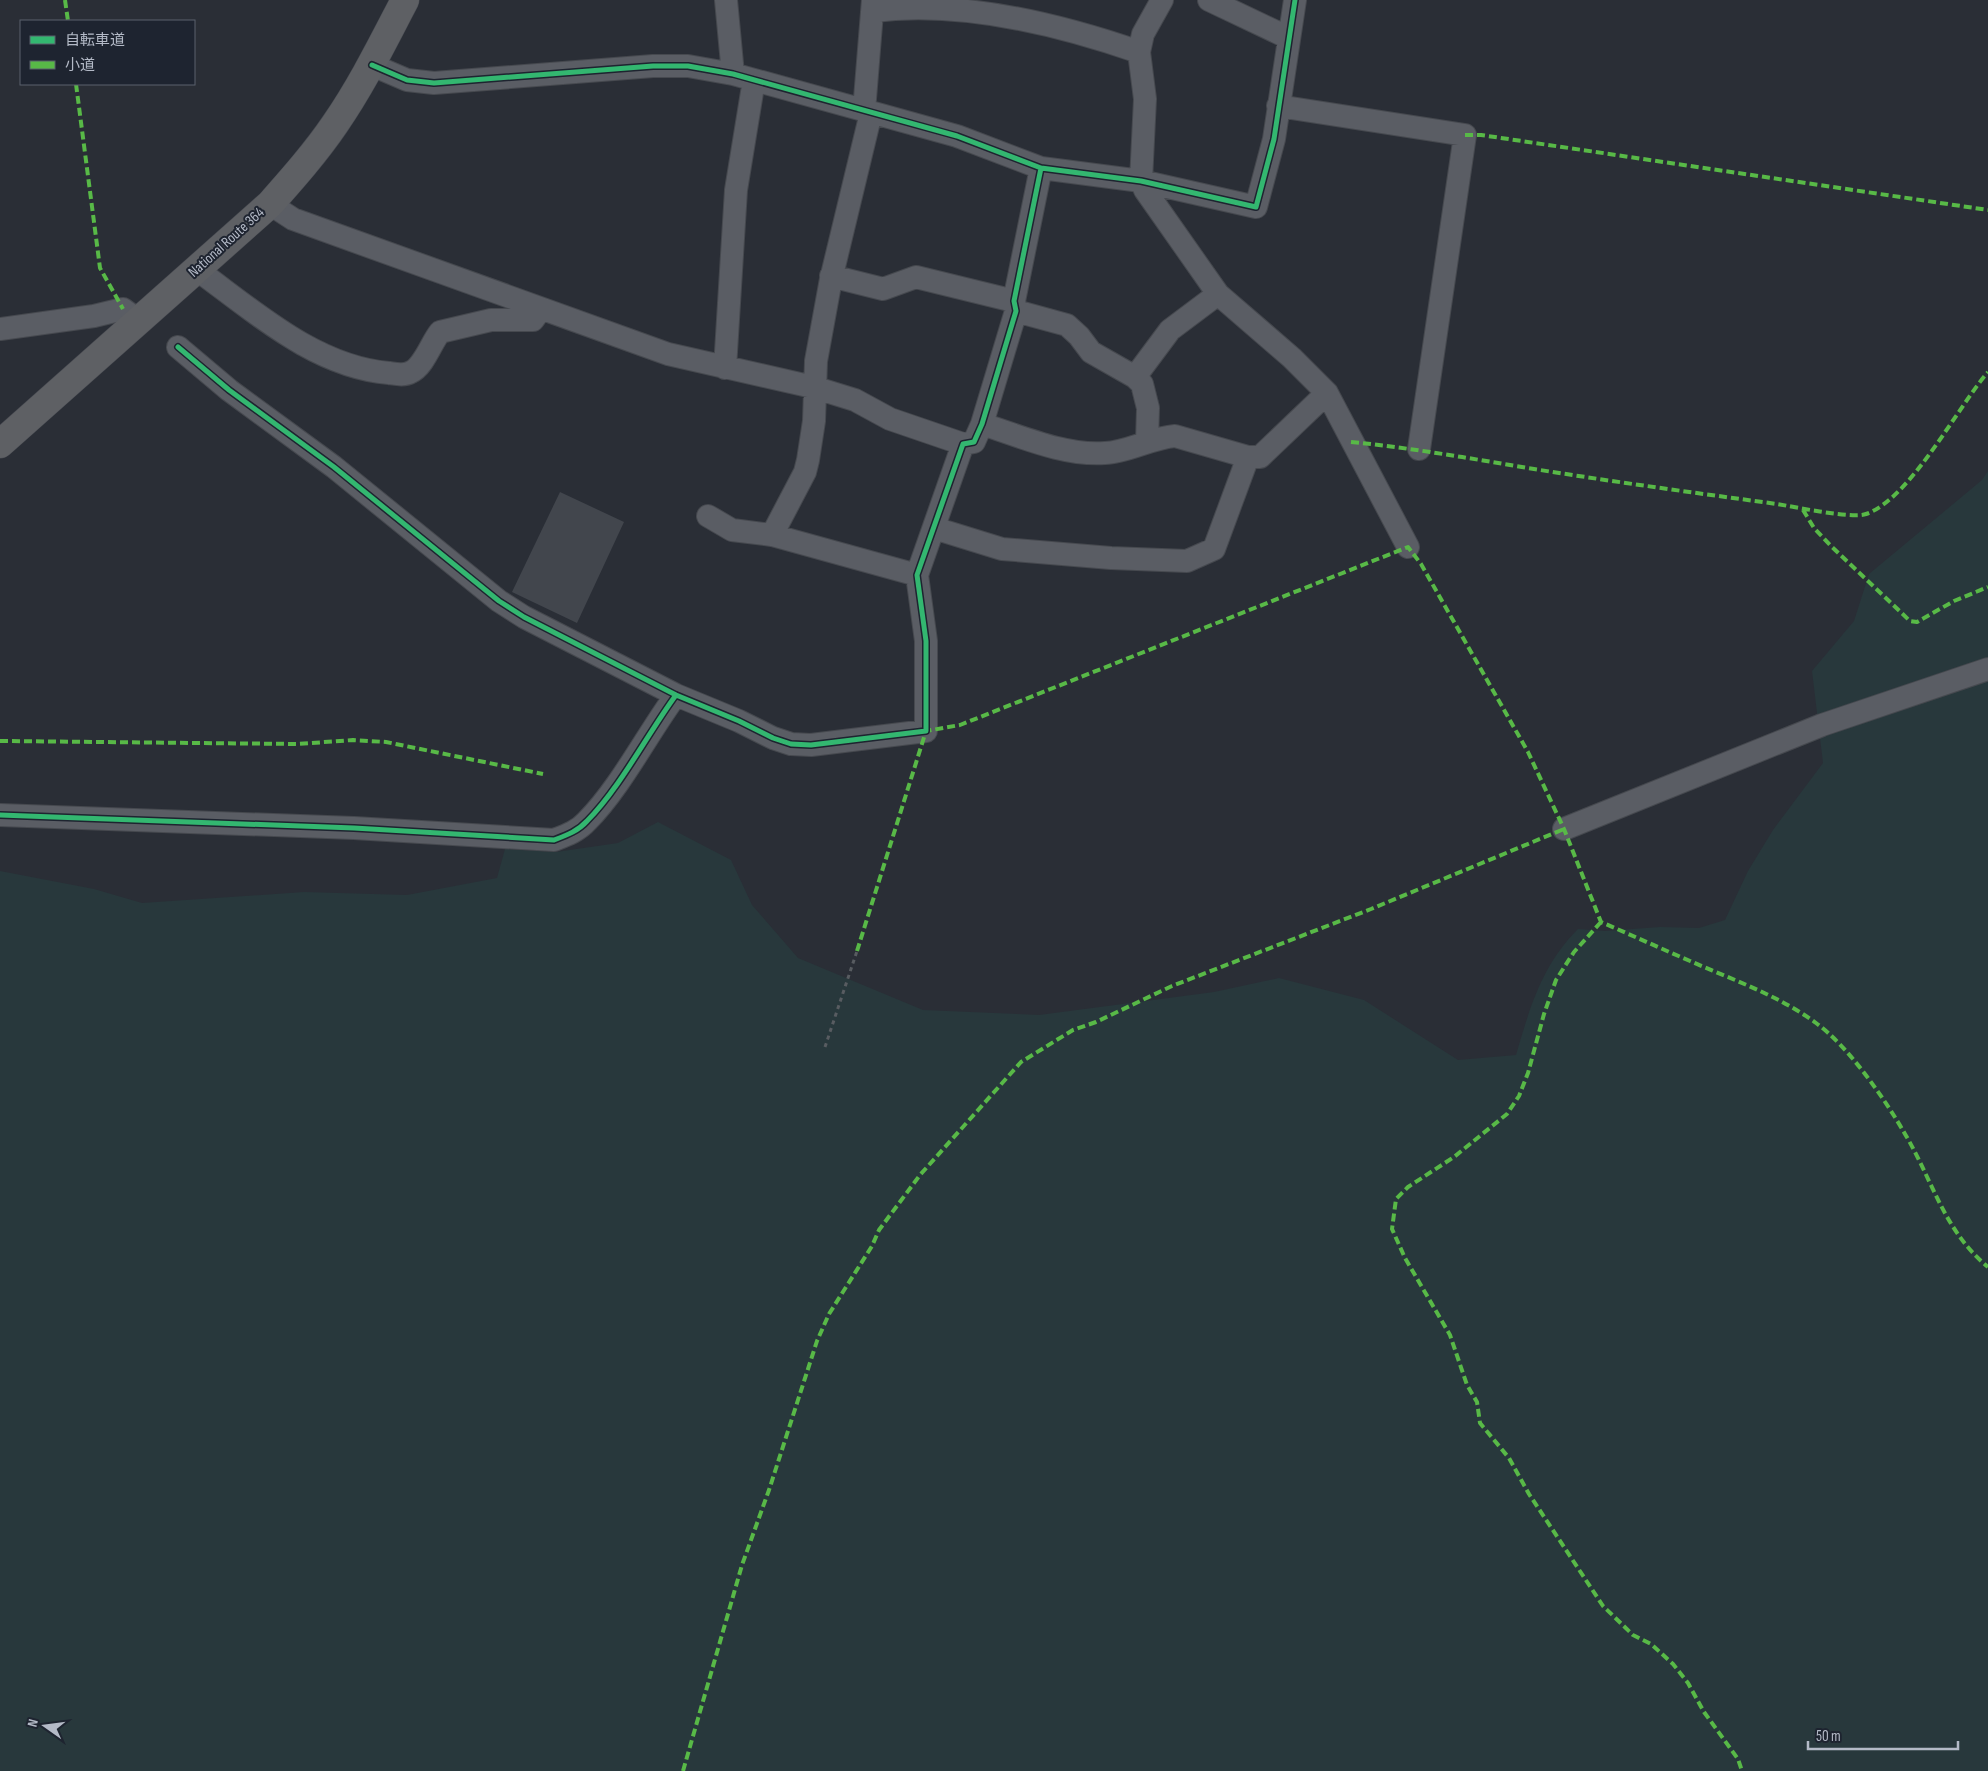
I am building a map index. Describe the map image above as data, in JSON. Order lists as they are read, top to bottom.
{
  "streets": {
    "highway": ["National Route 364"]
  },
  "legend": ["自転車道", "小道"],
  "scale_bar": "50 m",
  "north": "left"
}
